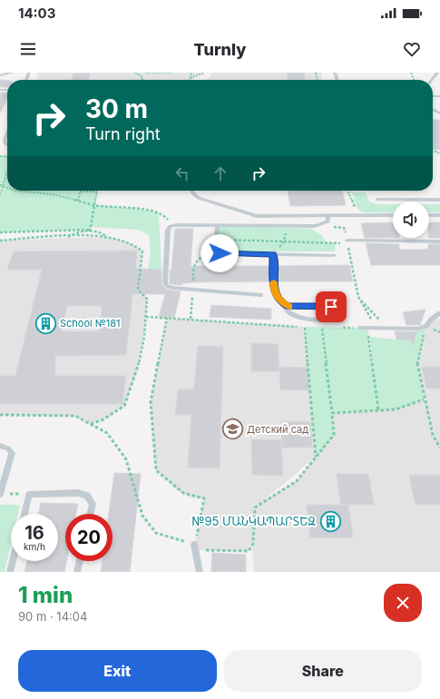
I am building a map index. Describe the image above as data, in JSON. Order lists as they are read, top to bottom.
{
  "places": {
    "building": ["School №181", "№95 ՄԱՆԿԱՊԱՐՏԵԶ"],
    "school or university": ["Детский сад"]
  },
  "page": {
    "status": "14:03",
    "header": "Turnly",
    "turn": ["30 m", "Turn right"],
    "speed": "16 km/h",
    "limit": "20",
    "heading": ["1 min", "90 m · 14:04"],
    "buttons": ["Exit", "Share"]
  }
}
